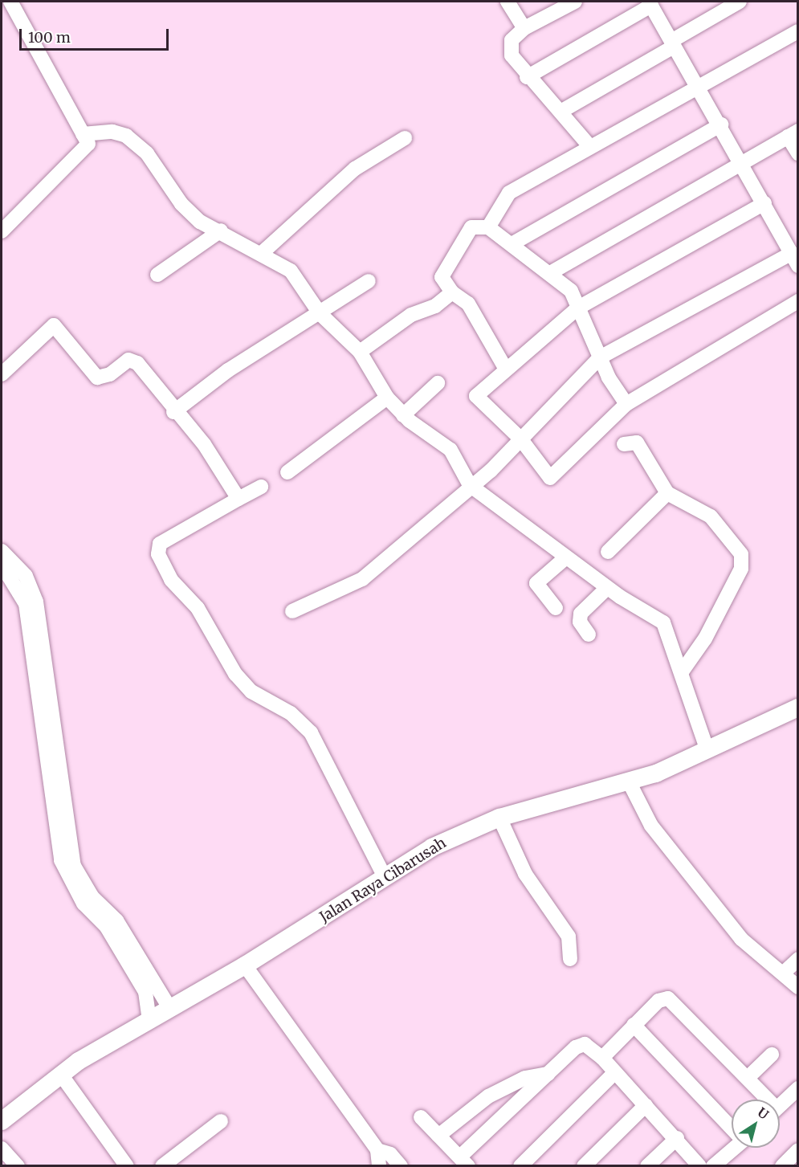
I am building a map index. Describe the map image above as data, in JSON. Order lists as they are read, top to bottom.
{
  "streets": {
    "main road": ["Jalan Raya Cibarusah"]
  },
  "scale_bar": "100 m",
  "north": "top right"
}
